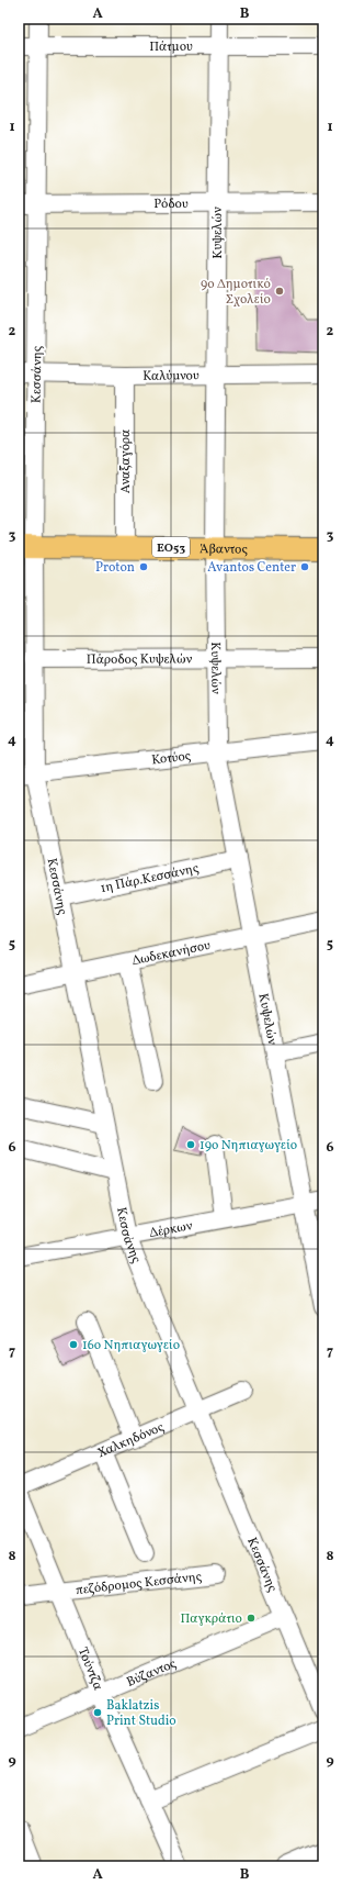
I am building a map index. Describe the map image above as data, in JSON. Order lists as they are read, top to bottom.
{
  "streets": {
    "main road": ["ΕΟ53", "Άβαντος"],
    "street": [
      "Πάτμου",
      "Ρόδου",
      "Κυψελών",
      "Κεσσάνης",
      "Καλύμνου",
      "Αναξαγόρα",
      "Πάροδος Κυψελών",
      "Κοτύος",
      "1η Πάρ.Κεσσάνης",
      "Δωδεκανήσου",
      "Δέρκων",
      "Χαλκηδόνος",
      "πεζόδρομος Κεσσάνης",
      "Τούντζα",
      "Βύζαντος"
    ]
  },
  "crossings": [
    ["Πάτμου", "Κυψελών"],
    ["Πάτμου", "Κεσσάνης"],
    ["Ρόδου", "Κυψελών"],
    ["Ρόδου", "Κεσσάνης"],
    ["Κυψελών", "Καλύμνου"],
    ["Κυψελών", "Άβαντος"],
    ["Κυψελών", "Πάροδος Κυψελών"],
    ["Κυψελών", "Κοτύος"],
    ["Κυψελών", "1η Πάρ.Κεσσάνης"],
    ["Κυψελών", "Δωδεκανήσου"],
    ["Κυψελών", "Δέρκων"],
    ["Κεσσάνης", "Καλύμνου"],
    ["Κεσσάνης", "Άβαντος"],
    ["Κεσσάνης", "Πάροδος Κυψελών"],
    ["Κεσσάνης", "Κοτύος"],
    ["Κεσσάνης", "1η Πάρ.Κεσσάνης"],
    ["Κεσσάνης", "Δωδεκανήσου"],
    ["Κεσσάνης", "Δέρκων"],
    ["Κεσσάνης", "Χαλκηδόνος"],
    ["Κεσσάνης", "Βύζαντος"],
    ["Καλύμνου", "Αναξαγόρα"],
    ["Αναξαγόρα", "Άβαντος"],
    ["πεζόδρομος Κεσσάνης", "Τούντζα"],
    ["Τούντζα", "Βύζαντος"]
  ],
  "places": [
    "9ο Δημοτικό Σχολείο",
    "Proton",
    "Avantos Center",
    "19ο Νηπιαγωγείο",
    "16ο Νηπιαγωγείο",
    "Παγκράτιο",
    "Baklatzis Print Studio"
  ],
  "grid": {
    "columns": ["A", "B"],
    "rows": [
      "1",
      "2",
      "3",
      "4",
      "5",
      "6",
      "7",
      "8",
      "9"
    ]
  }
}
